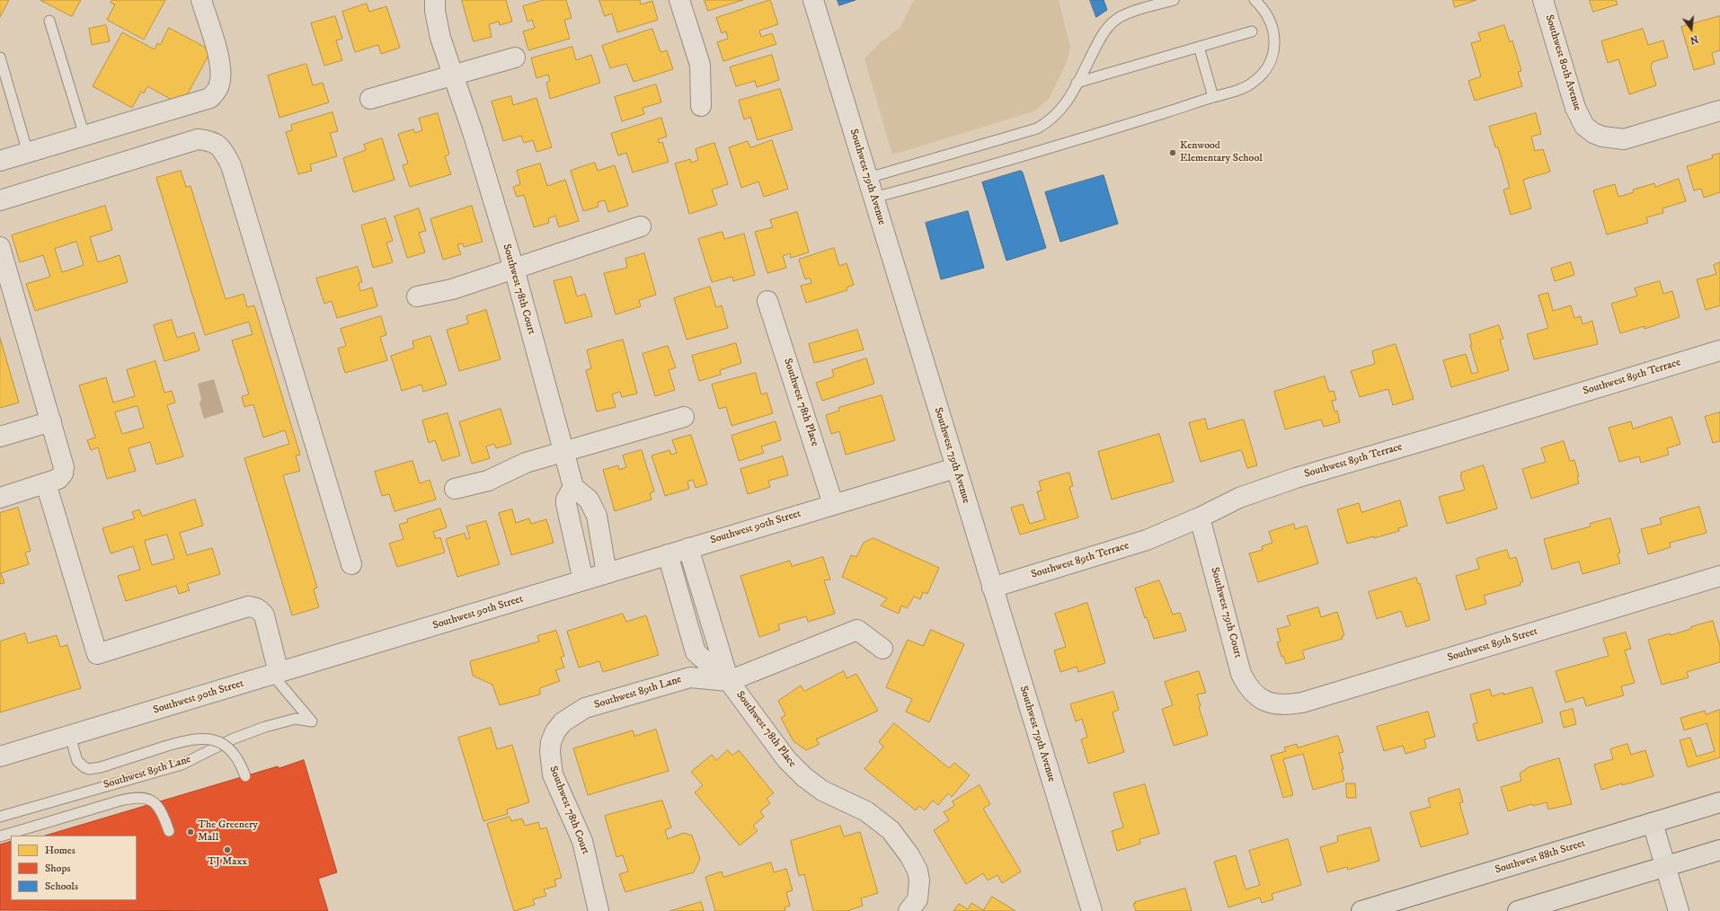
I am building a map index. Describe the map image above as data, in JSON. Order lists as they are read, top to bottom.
{
  "streets": {
    "main road": ["Southwest 88th Street"],
    "street": [
      "Southwest 80th Avenue",
      "Southwest 79th Avenue",
      "Southwest 78th Court",
      "Southwest 89th Terrace",
      "Southwest 78th Place",
      "Southwest 90th Street",
      "Southwest 79th Court",
      "Southwest 89th Street",
      "Southwest 89th Lane"
    ]
  },
  "crossings": [
    ["Southwest 79th Avenue", "Southwest 89th Terrace"],
    ["Southwest 79th Avenue", "Southwest 90th Street"],
    ["Southwest 78th Court", "Southwest 89th Lane"],
    ["Southwest 89th Terrace", "Southwest 79th Court"],
    ["Southwest 78th Place", "Southwest 90th Street"],
    ["Southwest 78th Place", "Southwest 89th Lane"],
    ["Southwest 90th Street", "Southwest 89th Lane"],
    ["Southwest 79th Court", "Southwest 89th Street"]
  ],
  "places": ["Kenwood Elementary School", "The Greenery Mall", "TJ Maxx"],
  "legend": ["Homes", "Shops", "Schools"],
  "north": "bottom"
}
